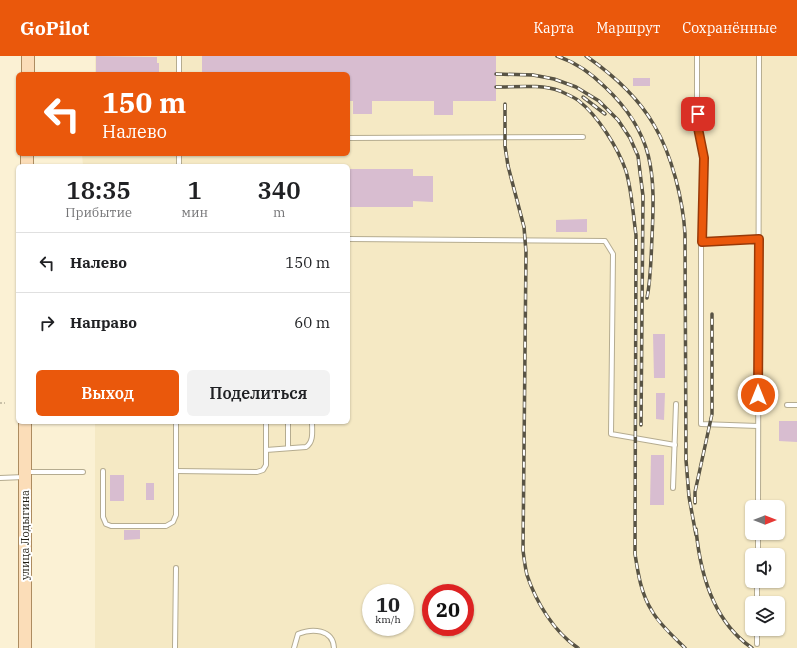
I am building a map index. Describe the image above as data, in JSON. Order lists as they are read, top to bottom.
{
  "streets": {
    "main road": ["улица Лодыгина"]
  },
  "north": "right",
  "page": {
    "header": "GoPilot",
    "nav": ["Карта", "Маршрут", "Сохранённые"],
    "turn": ["150 m", "Налево"],
    "eta": [
      "18:35",
      "Прибытие",
      "1",
      "мин",
      "340",
      "m"
    ],
    "list": [
      {
        "name": "Налево",
        "value": "150 m"
      },
      {
        "name": "Направо",
        "value": "60 m"
      }
    ],
    "buttons": ["Выход", "Поделиться"],
    "speed": "10 km/h",
    "limit": "20"
  }
}
